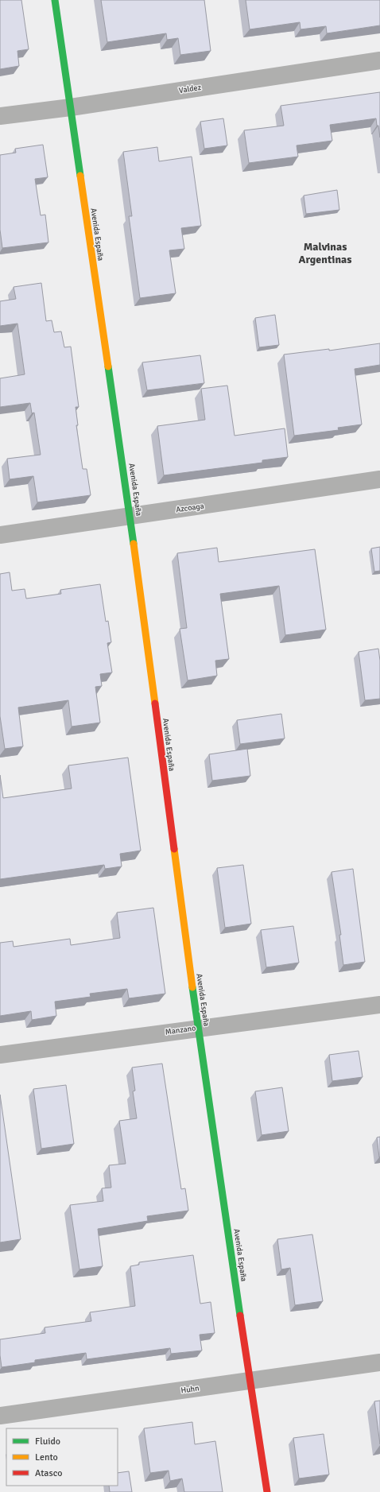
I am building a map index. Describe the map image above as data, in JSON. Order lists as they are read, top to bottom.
{
  "streets": {
    "main road": ["Avenida España"],
    "street": [
      "Valdez",
      "Azcoaga",
      "Manzano",
      "Huhn"
    ]
  },
  "crossings": [
    ["Valdez", "Avenida España"],
    ["Avenida España", "Azcoaga"],
    ["Avenida España", "Manzano"],
    ["Avenida España", "Huhn"]
  ],
  "districts": ["Malvinas Argentinas"],
  "legend": ["Fluido", "Lento", "Atasco"]
}
